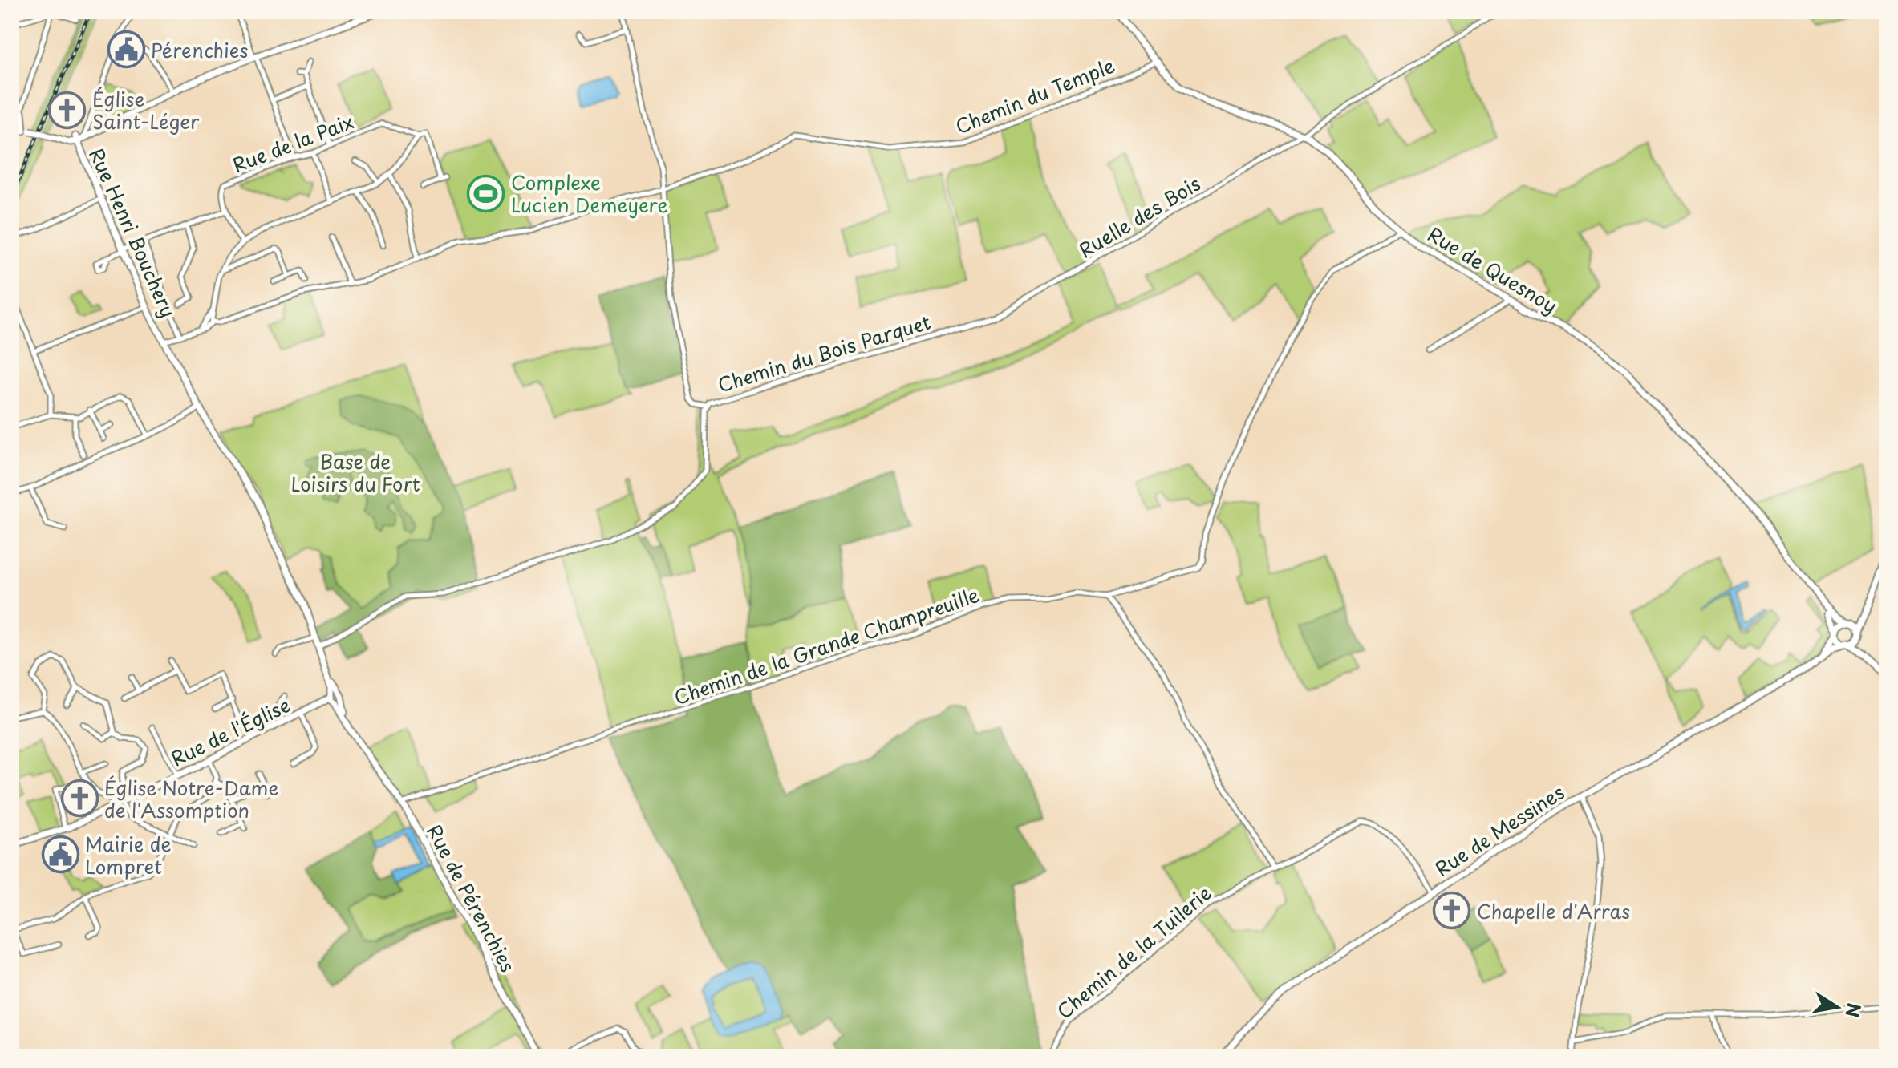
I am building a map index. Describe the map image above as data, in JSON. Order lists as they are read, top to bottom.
{
  "streets": {
    "main road": [
      "Rue Henri Bouchery",
      "Rue de Quesnoy",
      "Rue de l'Église",
      "Rue de Messines",
      "Rue de Pérenchies"
    ],
    "street": [
      "Chemin du Temple",
      "Rue de la Paix",
      "Ruelle des Bois",
      "Chemin du Bois Parquet",
      "Chemin de la Grande Champreuille",
      "Chemin de la Tuilerie"
    ]
  },
  "crossings": [
    ["Chemin du Temple", "Rue de Quesnoy"],
    ["Ruelle des Bois", "Rue de Quesnoy"],
    ["Ruelle des Bois", "Chemin du Bois Parquet"],
    ["Rue de Quesnoy", "Chemin de la Grande Champreuille"],
    ["Rue de Quesnoy", "Rue de Messines"],
    ["Chemin du Bois Parquet", "Rue de Pérenchies"],
    ["Chemin de la Grande Champreuille", "Rue de Pérenchies"],
    ["Rue de l'Église", "Rue de Pérenchies"],
    ["Rue de Messines", "Chemin de la Tuilerie"]
  ],
  "parks": ["Base de Loisirs du Fort"],
  "places": {
    "public building": ["Pérenchies", "Mairie de Lompret"],
    "church": ["Église Saint-Léger", "Église Notre-Dame de l'Assomption", "Chapelle d'Arras"],
    "sports": ["Complexe Lucien Demeyere"]
  },
  "north": "right"
}
